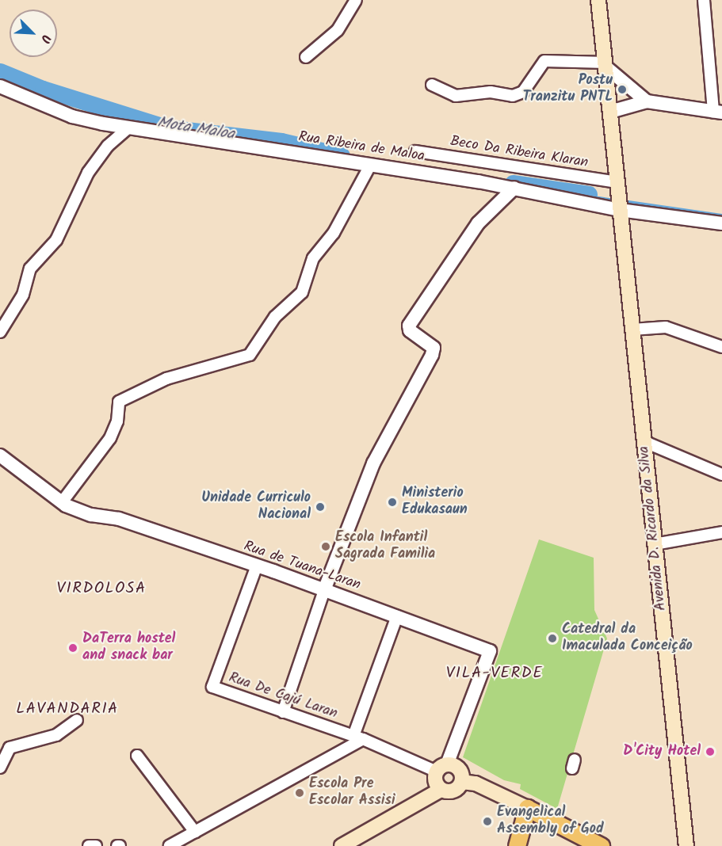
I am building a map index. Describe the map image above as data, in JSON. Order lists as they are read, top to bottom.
{
  "streets": {
    "main road": ["Avenida D. Ricardo da Silva"],
    "street": [
      "Rua Ribeira de Maloa",
      "Beco Da Ribeira Klaran",
      "Rua de Tuana-Laran",
      "Rua De Cajú Laran"
    ]
  },
  "crossings": [
    ["Rua Ribeira de Maloa", "Avenida D. Ricardo da Silva"],
    ["Beco Da Ribeira Klaran", "Avenida D. Ricardo da Silva"],
    ["Rua de Tuana-Laran", "Rua De Cajú Laran"]
  ],
  "districts": ["VIRDOLOSA", "VILA-VERDE", "LAVANDARIA"],
  "water": ["Mota Maloa"],
  "places": [
    "Postu Tranzitu PNTL",
    "Ministerio Edukasaun",
    "Unidade Curriculo Nacional",
    "Escola Infantil Sagrada Familia",
    "Catedral da Imaculada Conceição",
    "DaTerra hostel and snack bar",
    "D'City Hotel",
    "Escola Pre Escolar Assisi",
    "Evangelical Assembly of God"
  ],
  "north": "bottom right"
}
